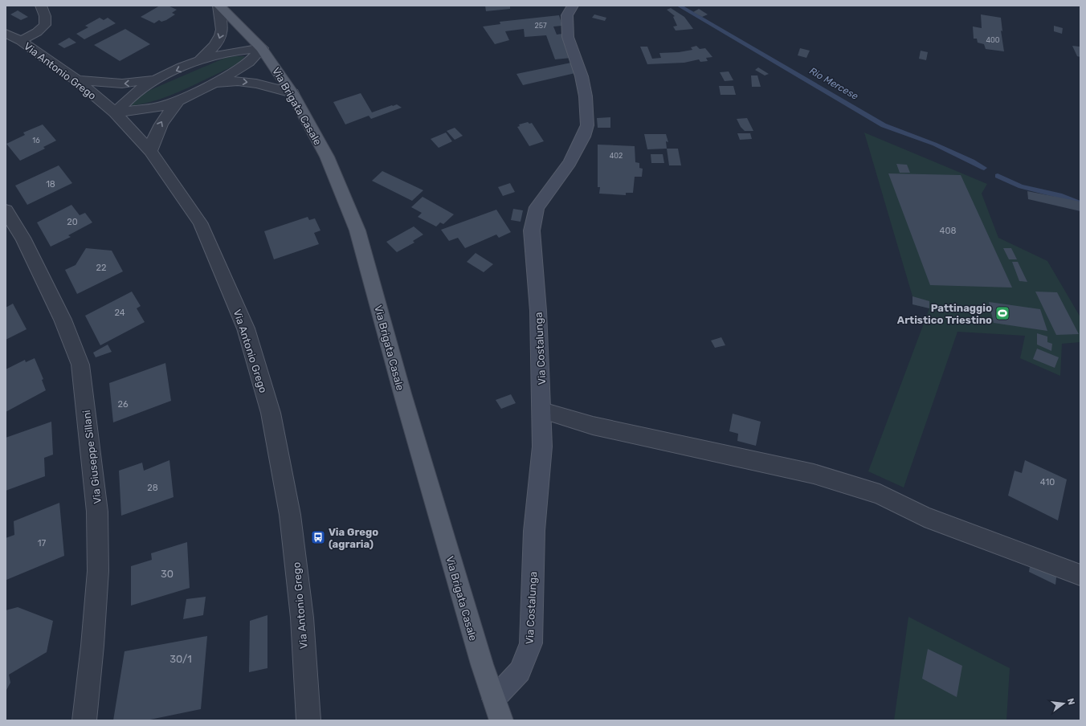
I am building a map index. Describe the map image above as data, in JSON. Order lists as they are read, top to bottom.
{
  "streets": {
    "main road": ["Via Brigata Casale"],
    "street": ["Via Antonio Grego", "Via Costalunga", "Via Giuseppe Sillani"]
  },
  "crossings": [
    ["Via Brigata Casale", "Via Costalunga"]
  ],
  "water": ["Rio Mercese"],
  "places": {
    "sports": ["Pattinaggio Artistico Triestino"],
    "bus stop": ["Via Grego (agraria)"]
  },
  "house_numbers": [
    "257",
    "400",
    "16",
    "402",
    "18",
    "20",
    "408",
    "22",
    "24",
    "26",
    "410",
    "28",
    "17",
    "30",
    "30/1"
  ],
  "north": "right"
}
